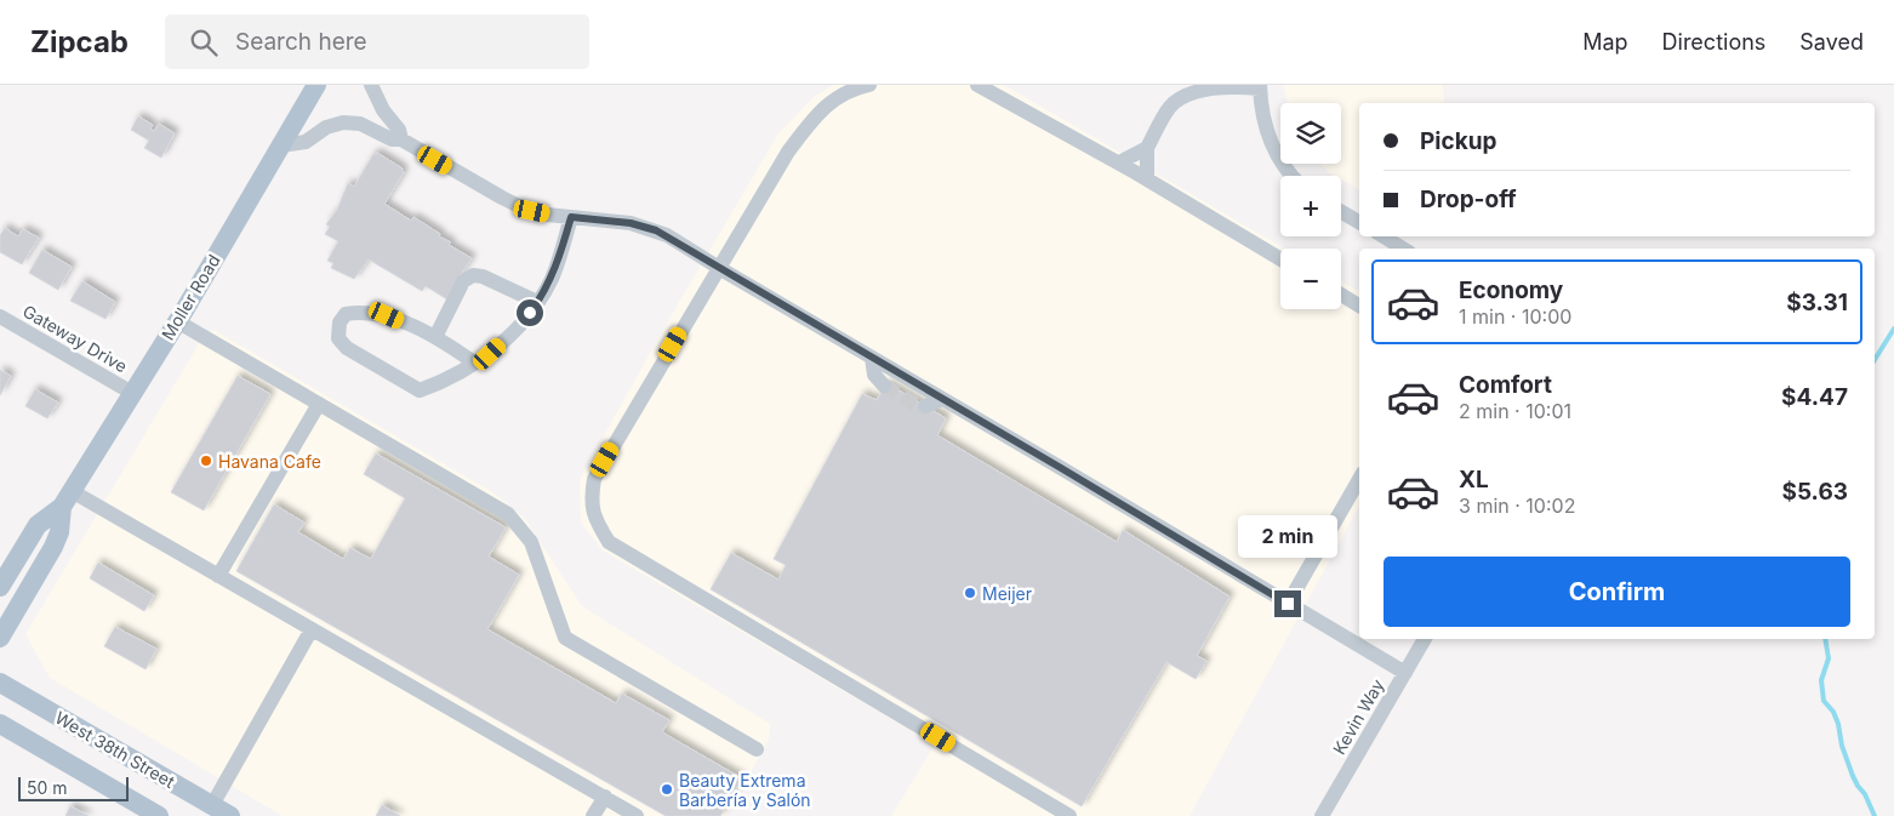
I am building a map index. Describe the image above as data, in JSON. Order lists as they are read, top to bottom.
{
  "streets": {
    "main road": ["Moller Road", "West 38th Street"],
    "street": ["Gateway Drive", "Kevin Way"]
  },
  "crossings": [
    ["Moller Road", "Gateway Drive"]
  ],
  "places": ["Havana Cafe", "Meijer", "Beauty Extrema Barbería y Salón"],
  "scale_bar": "50 m",
  "page": {
    "header": "Zipcab",
    "search": "Search here",
    "nav": ["Map", "Directions", "Saved"],
    "map_buttons": ["+", "−"],
    "banner": ["Pickup", "Drop-off"],
    "list": [
      {
        "name": "Economy",
        "note": "1 min · 10:00",
        "value": "$3.31"
      },
      {
        "name": "Comfort",
        "note": "2 min · 10:01",
        "value": "$4.47"
      },
      {
        "name": "XL",
        "note": "3 min · 10:02",
        "value": "$5.63"
      }
    ],
    "bubble": "2 min",
    "buttons": "Confirm",
    "scale": "50 m"
  }
}
